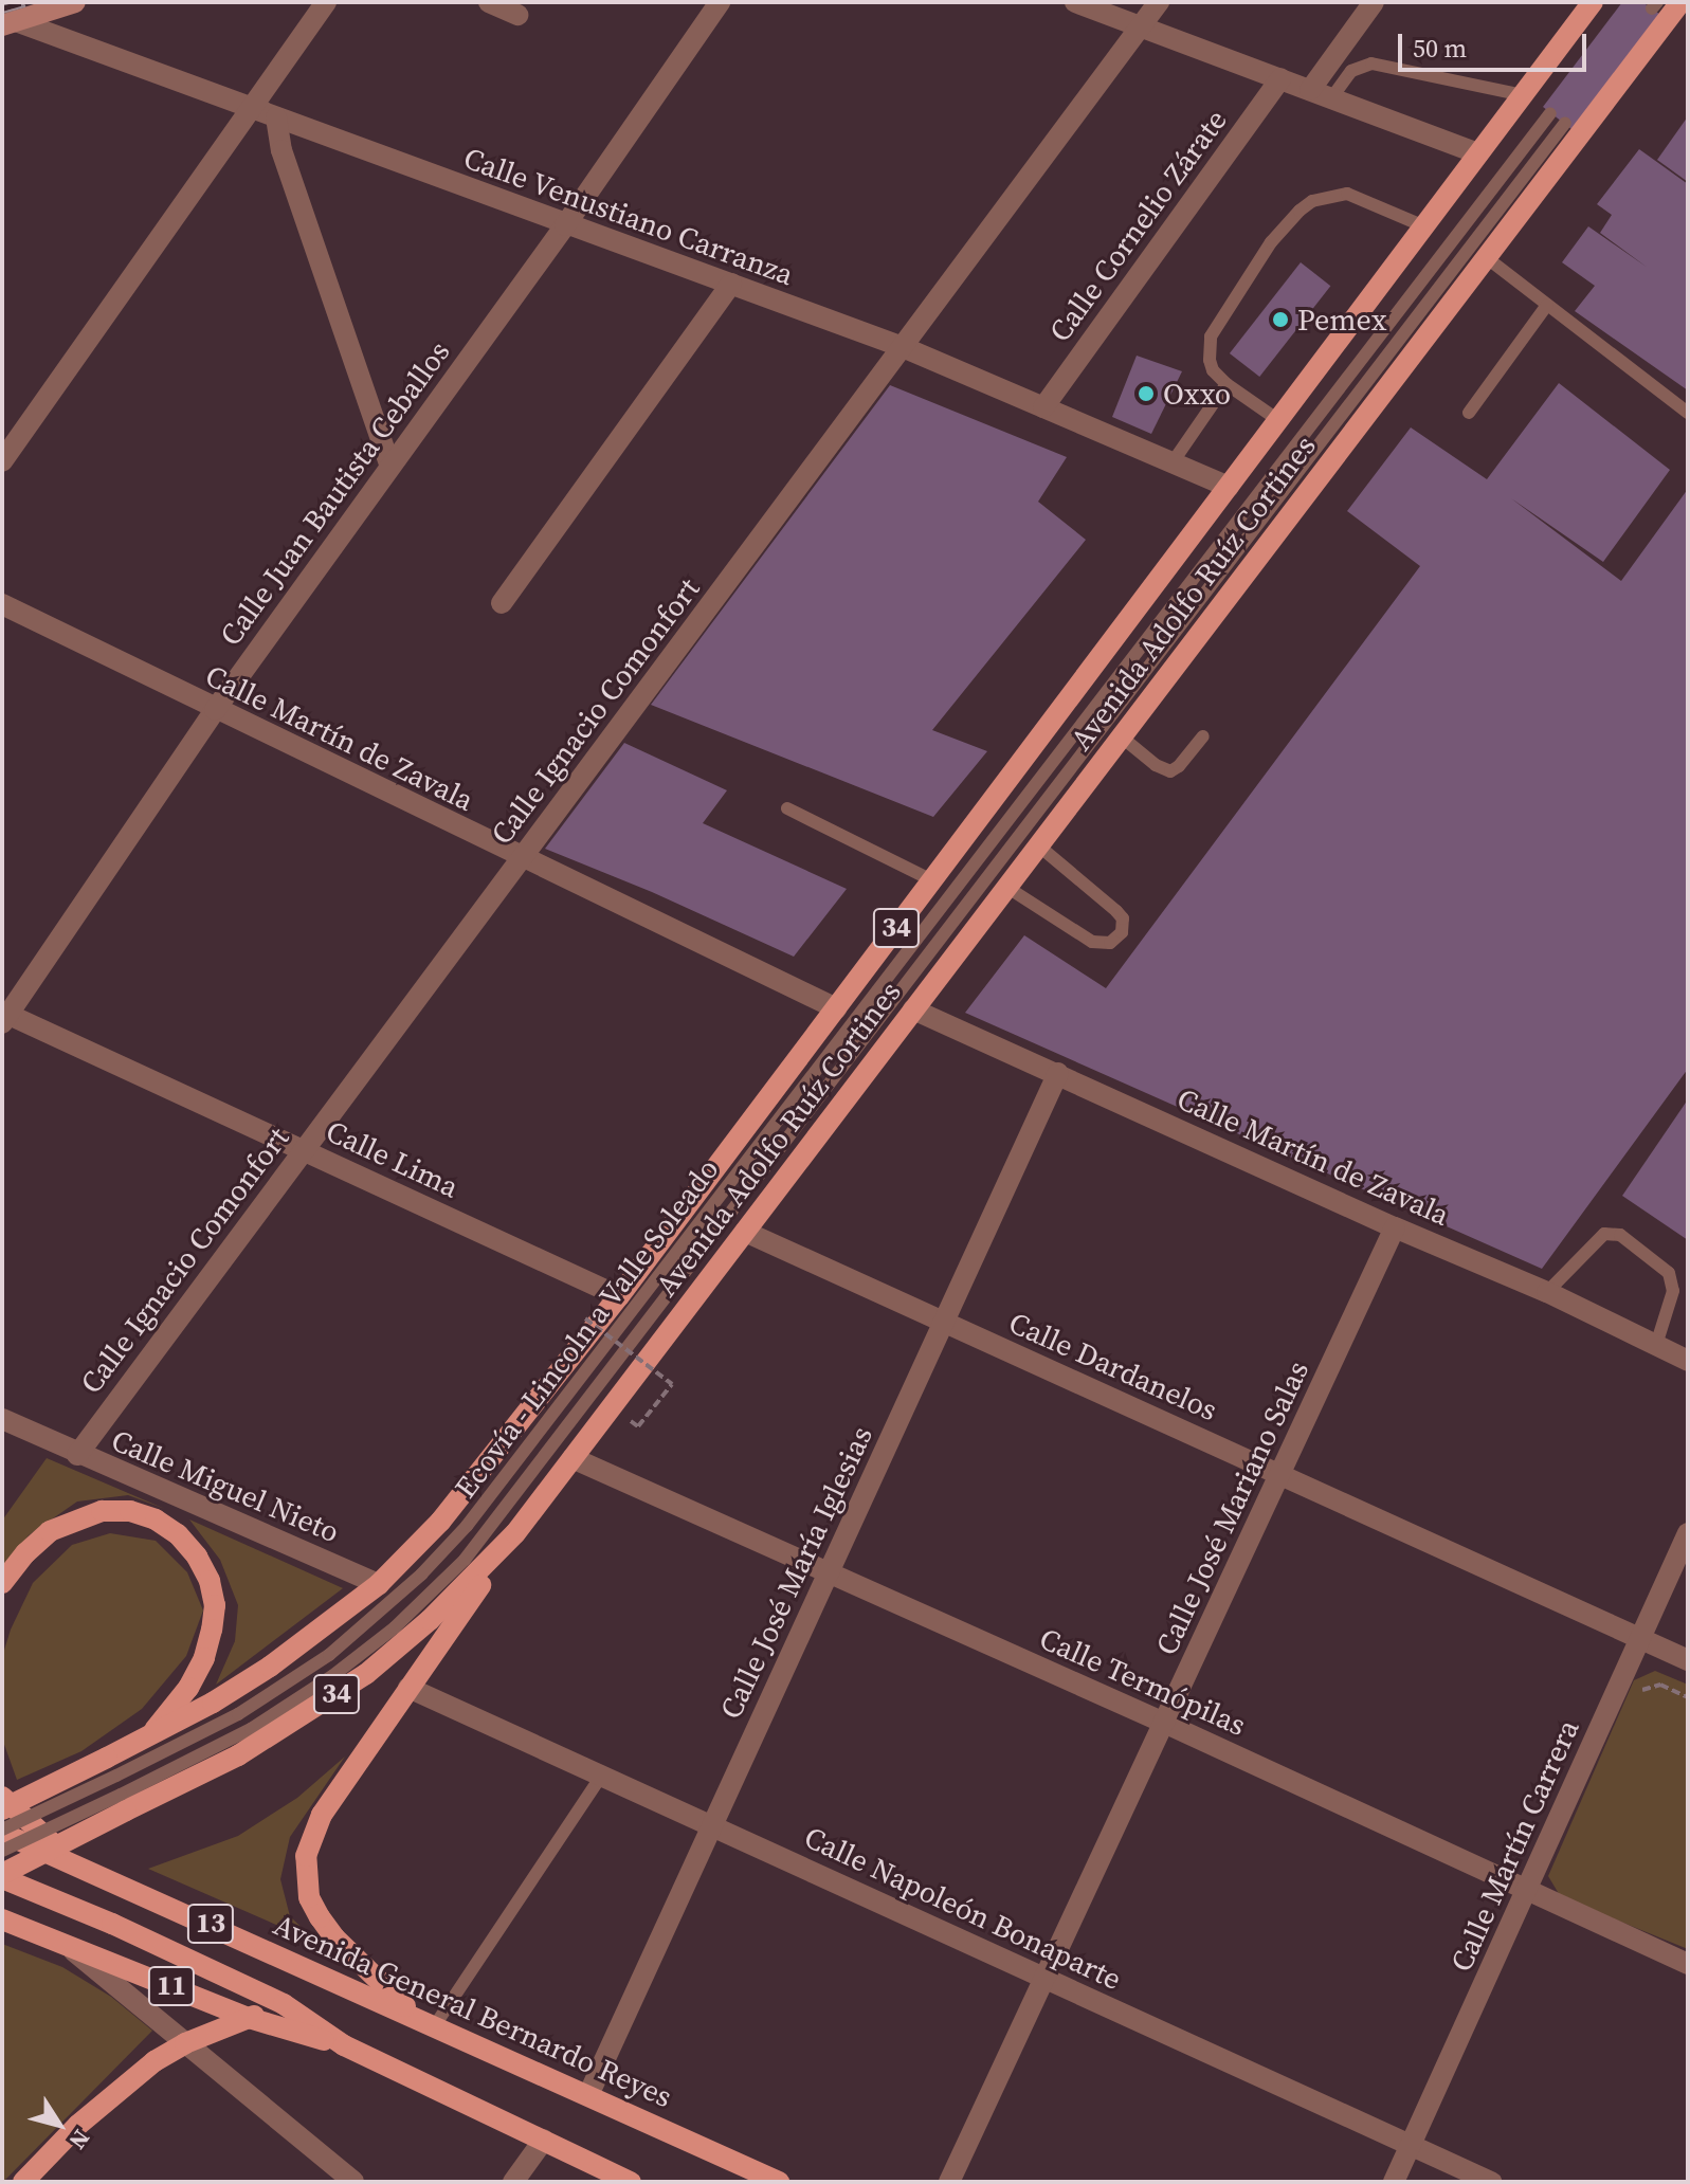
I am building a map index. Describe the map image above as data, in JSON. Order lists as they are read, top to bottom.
{
  "streets": {
    "main road": [
      "Avenida Adolfo Ruíz Cortines",
      "34",
      "13",
      "11",
      "Avenida General Bernardo Reyes"
    ],
    "street": [
      "Calle Venustiano Carranza",
      "Calle Cornelio Zárate",
      "Calle Juan Bautista Ceballos",
      "Calle Ignacio Comonfort",
      "Calle Martín de Zavala",
      "Calle Lima",
      "Calle Dardanelos",
      "Calle Miguel Nieto",
      "Calle José Mariano Salas",
      "Calle José María Iglesias",
      "Calle Termópilas",
      "Calle Martín Carrera",
      "Calle Napoleón Bonaparte"
    ],
    "lane": ["Ecovía - Lincoln a Valle Soleado"]
  },
  "crossings": [
    ["Calle Venustiano Carranza", "Calle Cornelio Zárate"],
    ["Calle Venustiano Carranza", "Calle Juan Bautista Ceballos"],
    ["Calle Venustiano Carranza", "Avenida Adolfo Ruíz Cortines"],
    ["Calle Venustiano Carranza", "Calle Ignacio Comonfort"],
    ["Calle Juan Bautista Ceballos", "Calle Martín de Zavala"],
    ["Calle Juan Bautista Ceballos", "Calle Lima"],
    ["Avenida Adolfo Ruíz Cortines", "Calle Martín de Zavala"],
    ["Avenida Adolfo Ruíz Cortines", "Calle Lima"],
    ["Avenida Adolfo Ruíz Cortines", "Ecovía - Lincoln a Valle Soleado"],
    ["Avenida Adolfo Ruíz Cortines", "Calle Dardanelos"],
    ["Avenida Adolfo Ruíz Cortines", "Calle Miguel Nieto"],
    ["Avenida Adolfo Ruíz Cortines", "Calle Termópilas"],
    ["Avenida Adolfo Ruíz Cortines", "13"],
    ["Calle Ignacio Comonfort", "Calle Martín de Zavala"],
    ["Calle Ignacio Comonfort", "Calle Lima"],
    ["Calle Ignacio Comonfort", "Calle Miguel Nieto"],
    ["Calle Martín de Zavala", "Calle José Mariano Salas"],
    ["Calle Martín de Zavala", "Calle José María Iglesias"],
    ["Ecovía - Lincoln a Valle Soleado", "Avenida General Bernardo Reyes"],
    ["Calle Dardanelos", "Calle José Mariano Salas"],
    ["Calle Dardanelos", "Calle José María Iglesias"],
    ["Calle Dardanelos", "Calle Martín Carrera"],
    ["Calle José Mariano Salas", "Calle Termópilas"],
    ["Calle José Mariano Salas", "Calle Napoleón Bonaparte"],
    ["Calle José María Iglesias", "Calle Termópilas"],
    ["Calle José María Iglesias", "Calle Napoleón Bonaparte"],
    ["Calle José María Iglesias", "Avenida General Bernardo Reyes"],
    ["Calle Termópilas", "Calle Martín Carrera"],
    ["Calle Martín Carrera", "Calle Napoleón Bonaparte"],
    ["13", "11"]
  ],
  "places": ["Pemex", "Oxxo"],
  "scale_bar": "50 m",
  "north": "bottom right"
}
